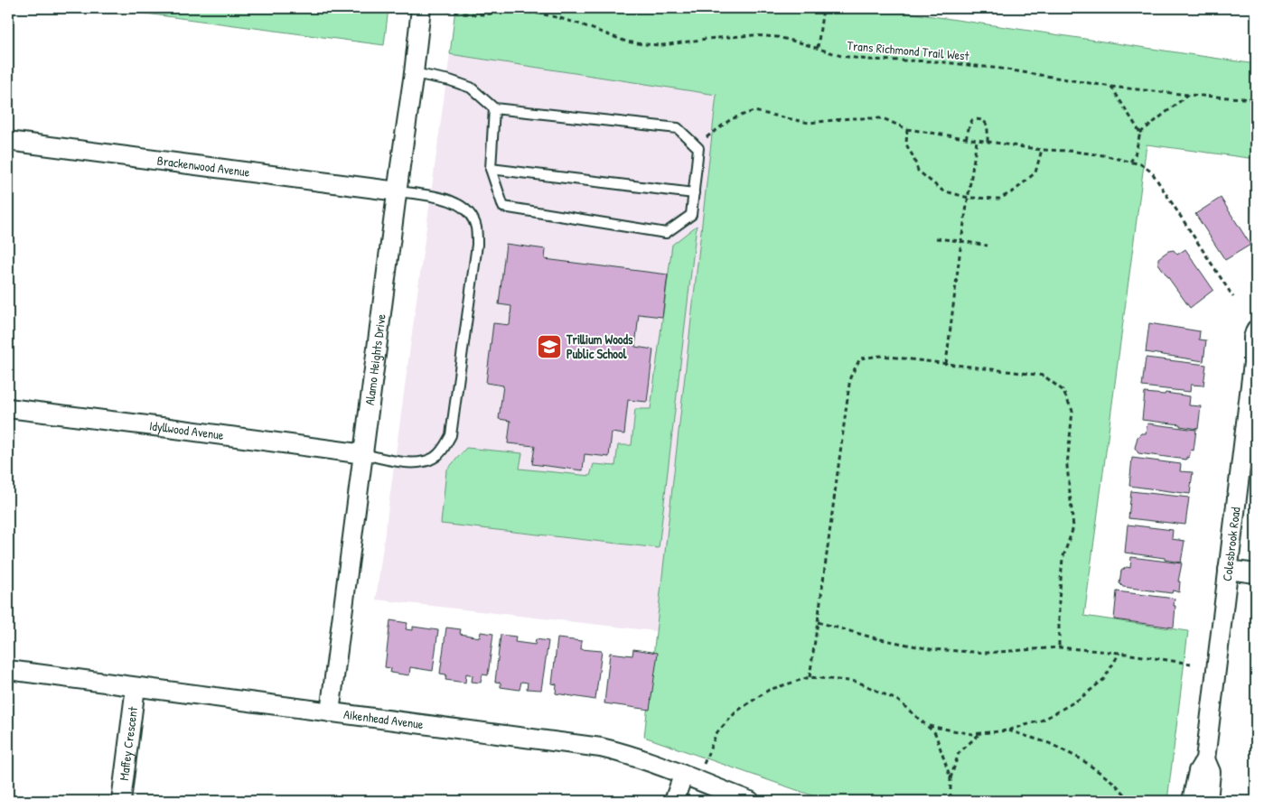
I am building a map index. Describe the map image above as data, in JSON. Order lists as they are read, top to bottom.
{
  "streets": {
    "street": [
      "Brackenwood Avenue",
      "Alamo Heights Drive",
      "Idyllwood Avenue",
      "Colesbrook Road",
      "Aikenhead Avenue",
      "Maffey Crescent"
    ],
    "path": ["Trans Richmond Trail West"]
  },
  "crossings": [
    ["Trans Richmond Trail West", "Alamo Heights Drive"],
    ["Brackenwood Avenue", "Alamo Heights Drive"],
    ["Alamo Heights Drive", "Idyllwood Avenue"],
    ["Alamo Heights Drive", "Aikenhead Avenue"],
    ["Aikenhead Avenue", "Maffey Crescent"]
  ],
  "places": {
    "school or university": ["Trillium Woods Public School"]
  }
}
